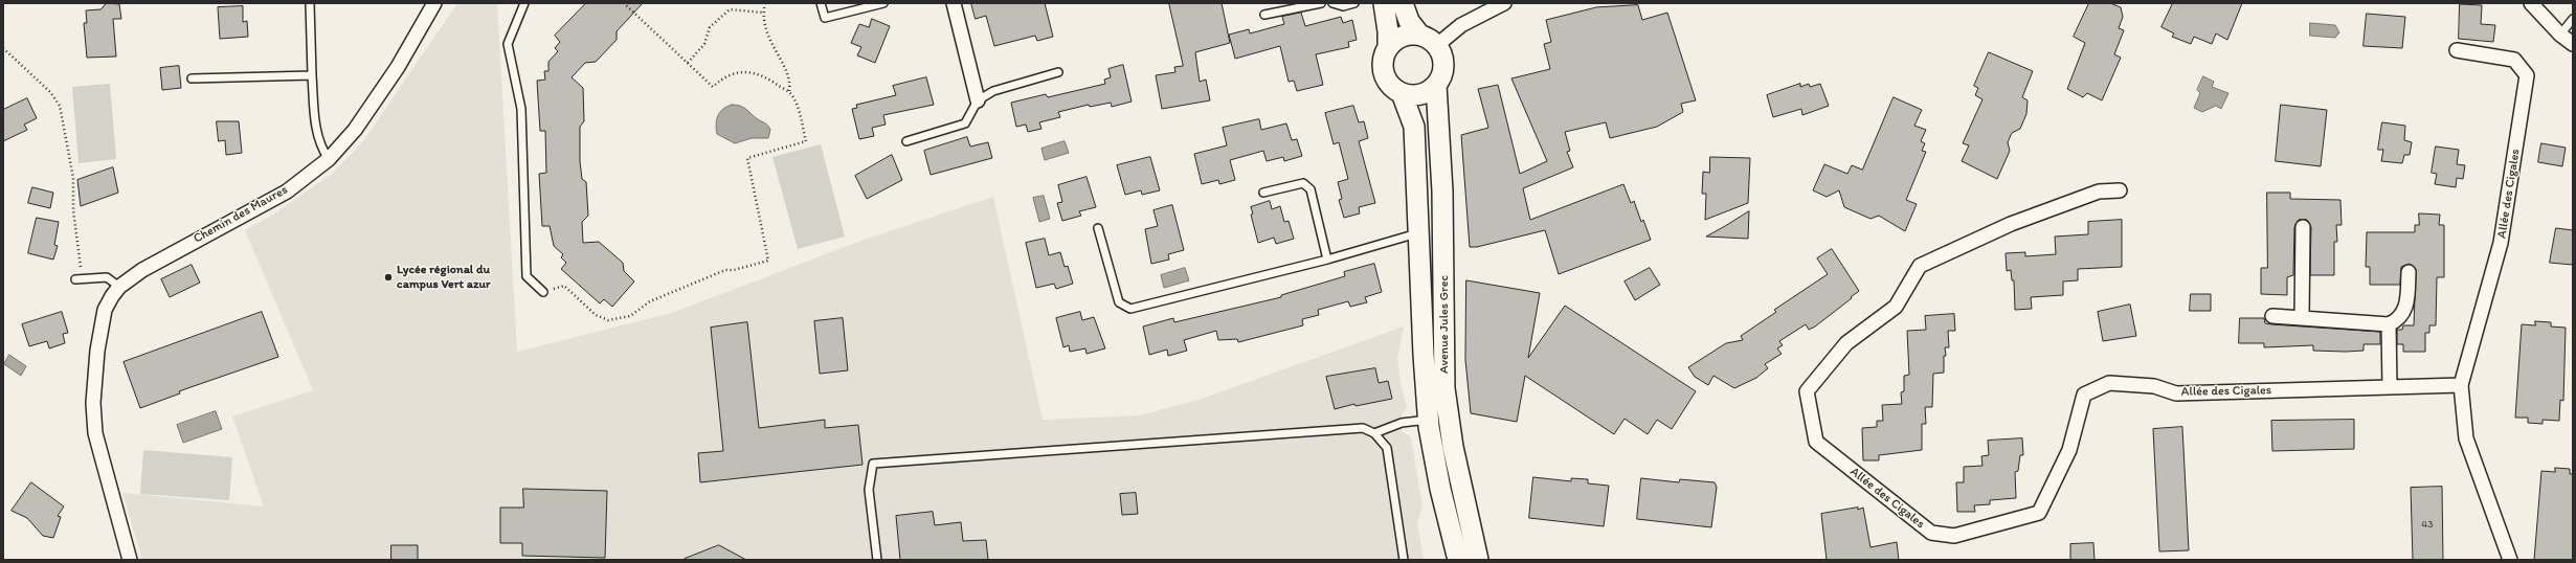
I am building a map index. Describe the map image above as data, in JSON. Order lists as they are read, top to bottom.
{
  "streets": {
    "street": ["Allée des Cigales", "Chemin des Maures", "Avenue Jules Grec"]
  },
  "places": ["Lycée régional du campus Vert azur"],
  "house_numbers": ["43"]
}
